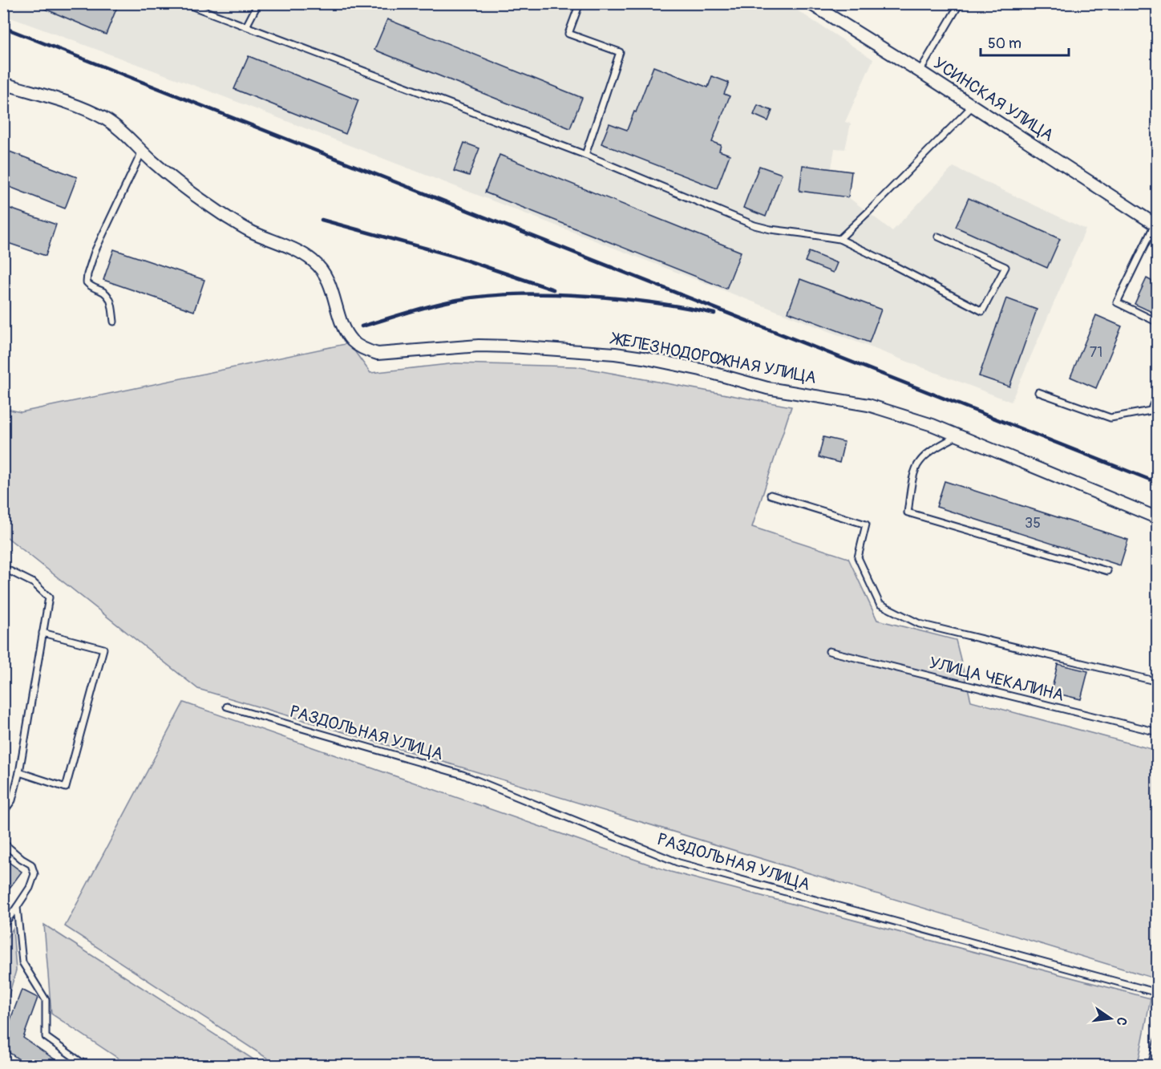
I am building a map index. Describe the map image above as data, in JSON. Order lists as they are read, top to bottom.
{
  "streets": {
    "street": ["УСИНСКАЯ УЛИЦА", "ЖЕЛЕЗНОДОРОЖНАЯ УЛИЦА"],
    "lane": ["УЛИЦА ЧЕКАЛИНА", "РАЗДОЛЬНАЯ УЛИЦА"]
  },
  "house_numbers": ["71", "35"],
  "scale_bar": "50 m",
  "north": "right"
}
